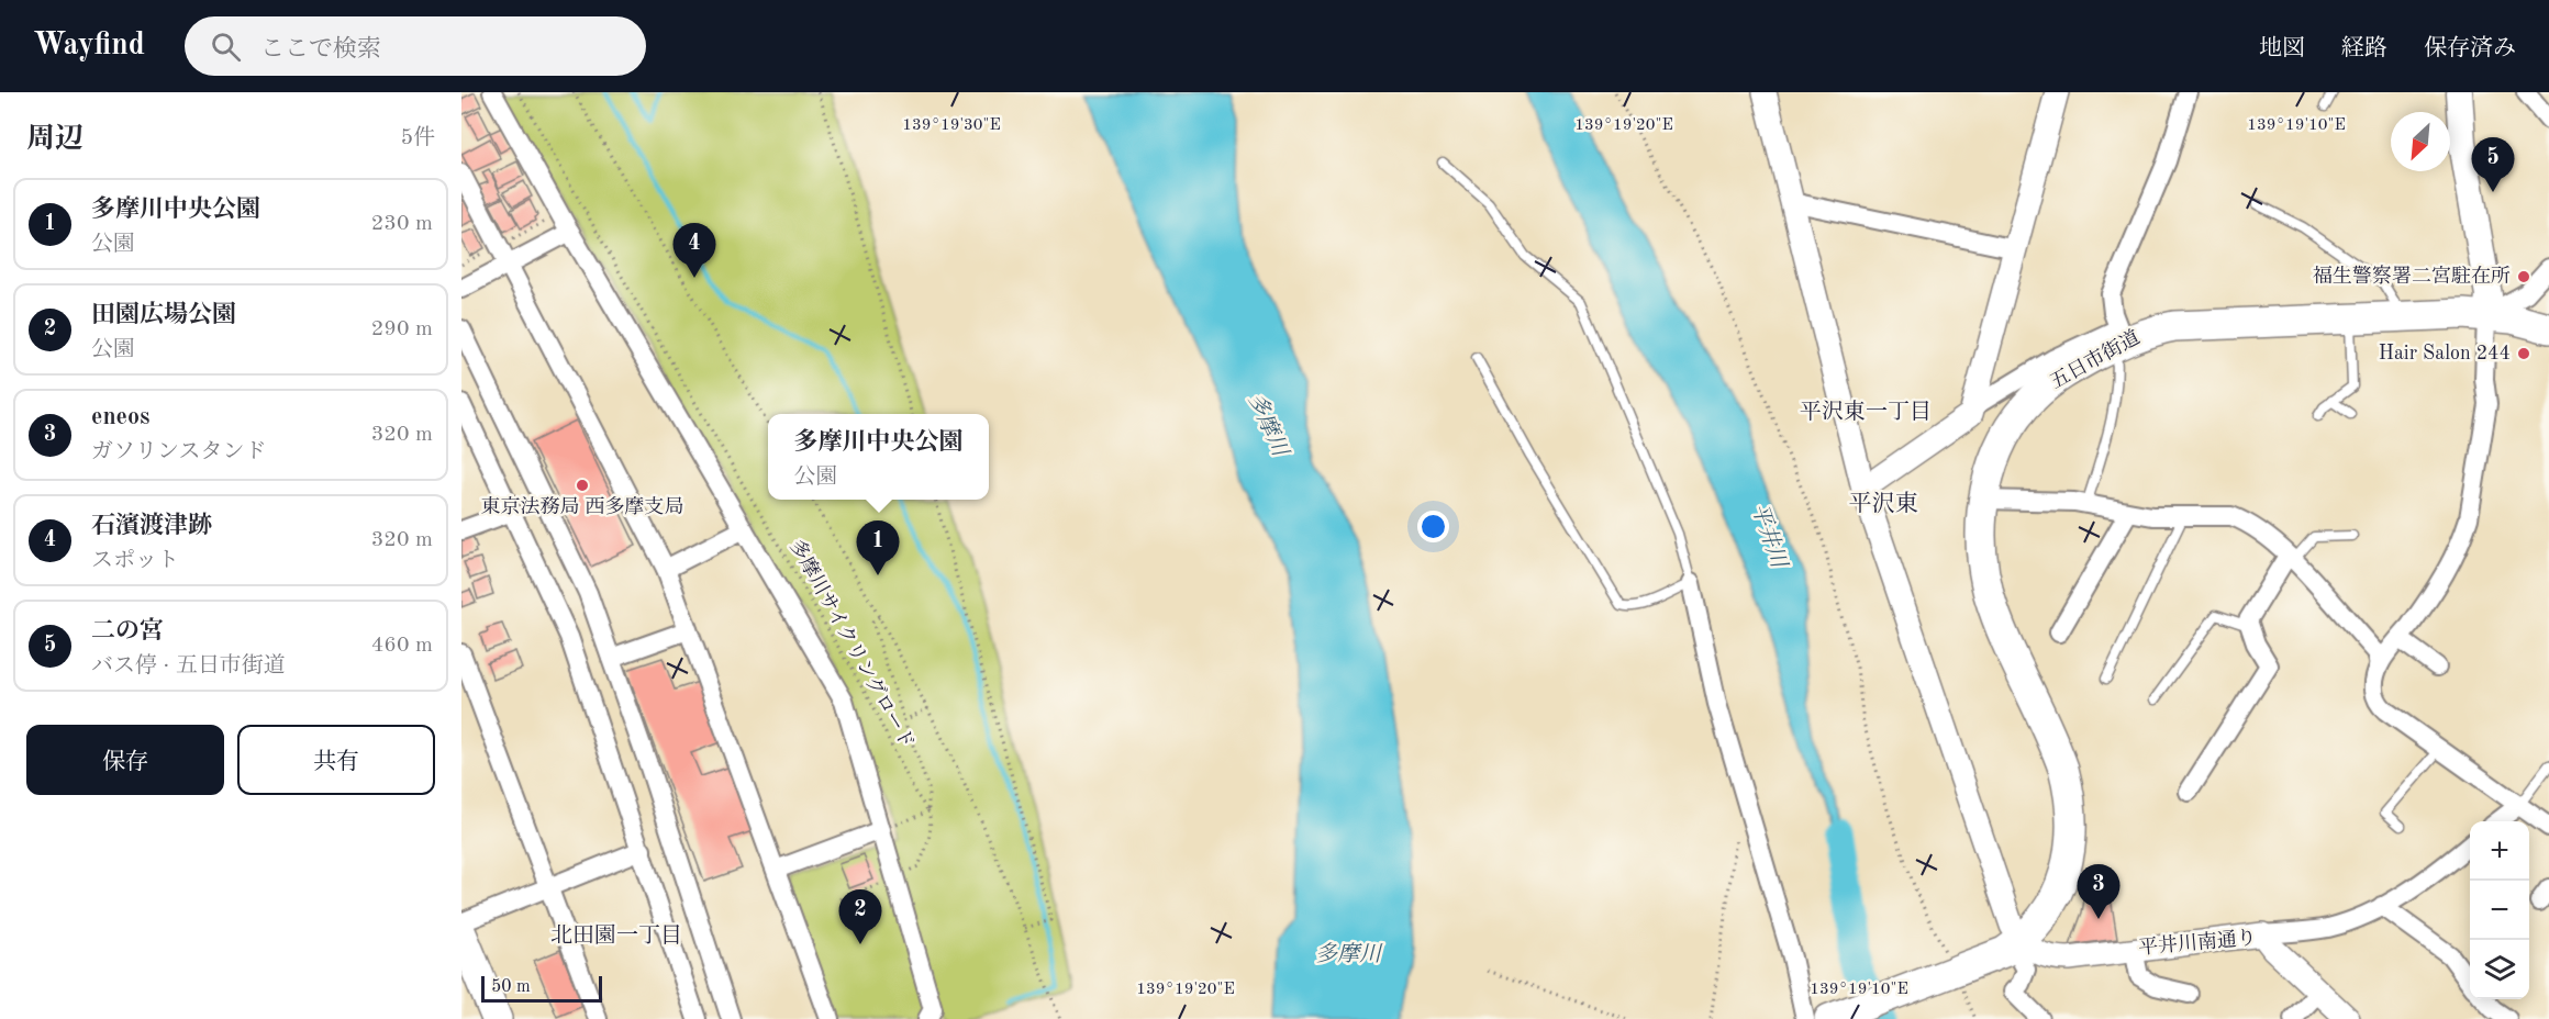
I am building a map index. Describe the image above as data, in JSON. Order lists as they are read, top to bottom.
{
  "streets": {
    "main road": ["五日市街道"],
    "street": ["平井川南通り"],
    "path": ["多摩川サイクリングロード"]
  },
  "crossings": [
    ["五日市街道", "平井川南通り"]
  ],
  "districts": ["平沢東一丁目", "平沢東", "北田園一丁目"],
  "water": ["多摩川", "平井川"],
  "places": ["福生警察署二宮駐在所", "Hair Salon 244", "東京法務局 西多摩支局"],
  "scale_bar": "50 m",
  "north": "bottom left",
  "page": {
    "header": "Wayfind",
    "search": "ここで検索",
    "nav": ["地図", "経路", "保存済み"],
    "heading": ["周辺", "5件"],
    "pins": [
      "5",
      "4",
      "1",
      "3",
      "2"
    ],
    "list": [
      {
        "mark": "1",
        "name": "多摩川中央公園",
        "note": "公園",
        "value": "230 m"
      },
      {
        "mark": "2",
        "name": "田園広場公園",
        "note": "公園",
        "value": "290 m"
      },
      {
        "mark": "3",
        "name": "eneos",
        "note": "ガソリンスタンド",
        "value": "320 m"
      },
      {
        "mark": "4",
        "name": "石濱渡津跡",
        "note": "スポット",
        "value": "320 m"
      },
      {
        "mark": "5",
        "name": "二の宮",
        "note": "バス停 · 五日市街道",
        "value": "460 m"
      }
    ],
    "popup": ["多摩川中央公園", "公園"],
    "buttons": ["保存", "共有"],
    "map_buttons": ["+", "−"],
    "scale": "50 m"
  },
  "coordinates": ["139°19'30\"E", "139°19'20\"E", "139°19'10\"E"]
}
